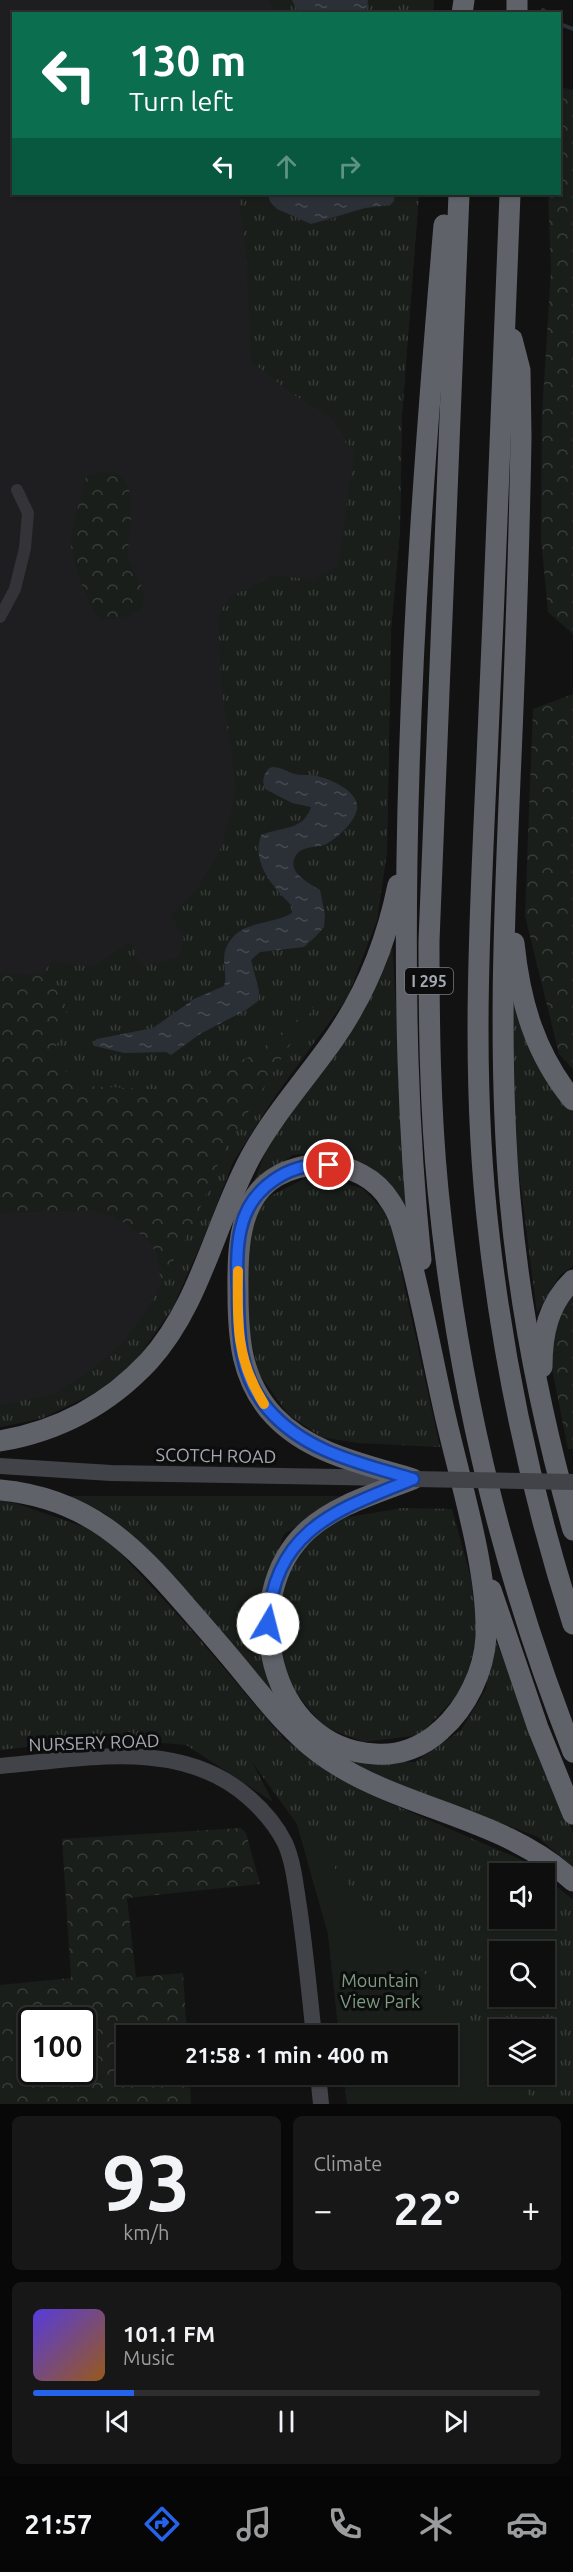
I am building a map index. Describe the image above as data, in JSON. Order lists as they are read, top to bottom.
{
  "streets": {
    "highway": ["I 295"],
    "main road": ["SCOTCH ROAD", "NURSERY ROAD"]
  },
  "parks": ["Mountain View Park"],
  "page": {
    "turn": ["130 m", "Turn left"],
    "limit": "100",
    "trip": "21:58 · 1 min · 400 m",
    "tile": [
      ["93", "km/h"],
      "Climate"
    ],
    "heat": ["−", "22°", "+"],
    "song": ["101.1 FM", "Music"],
    "tabs": "21:57"
  }
}
